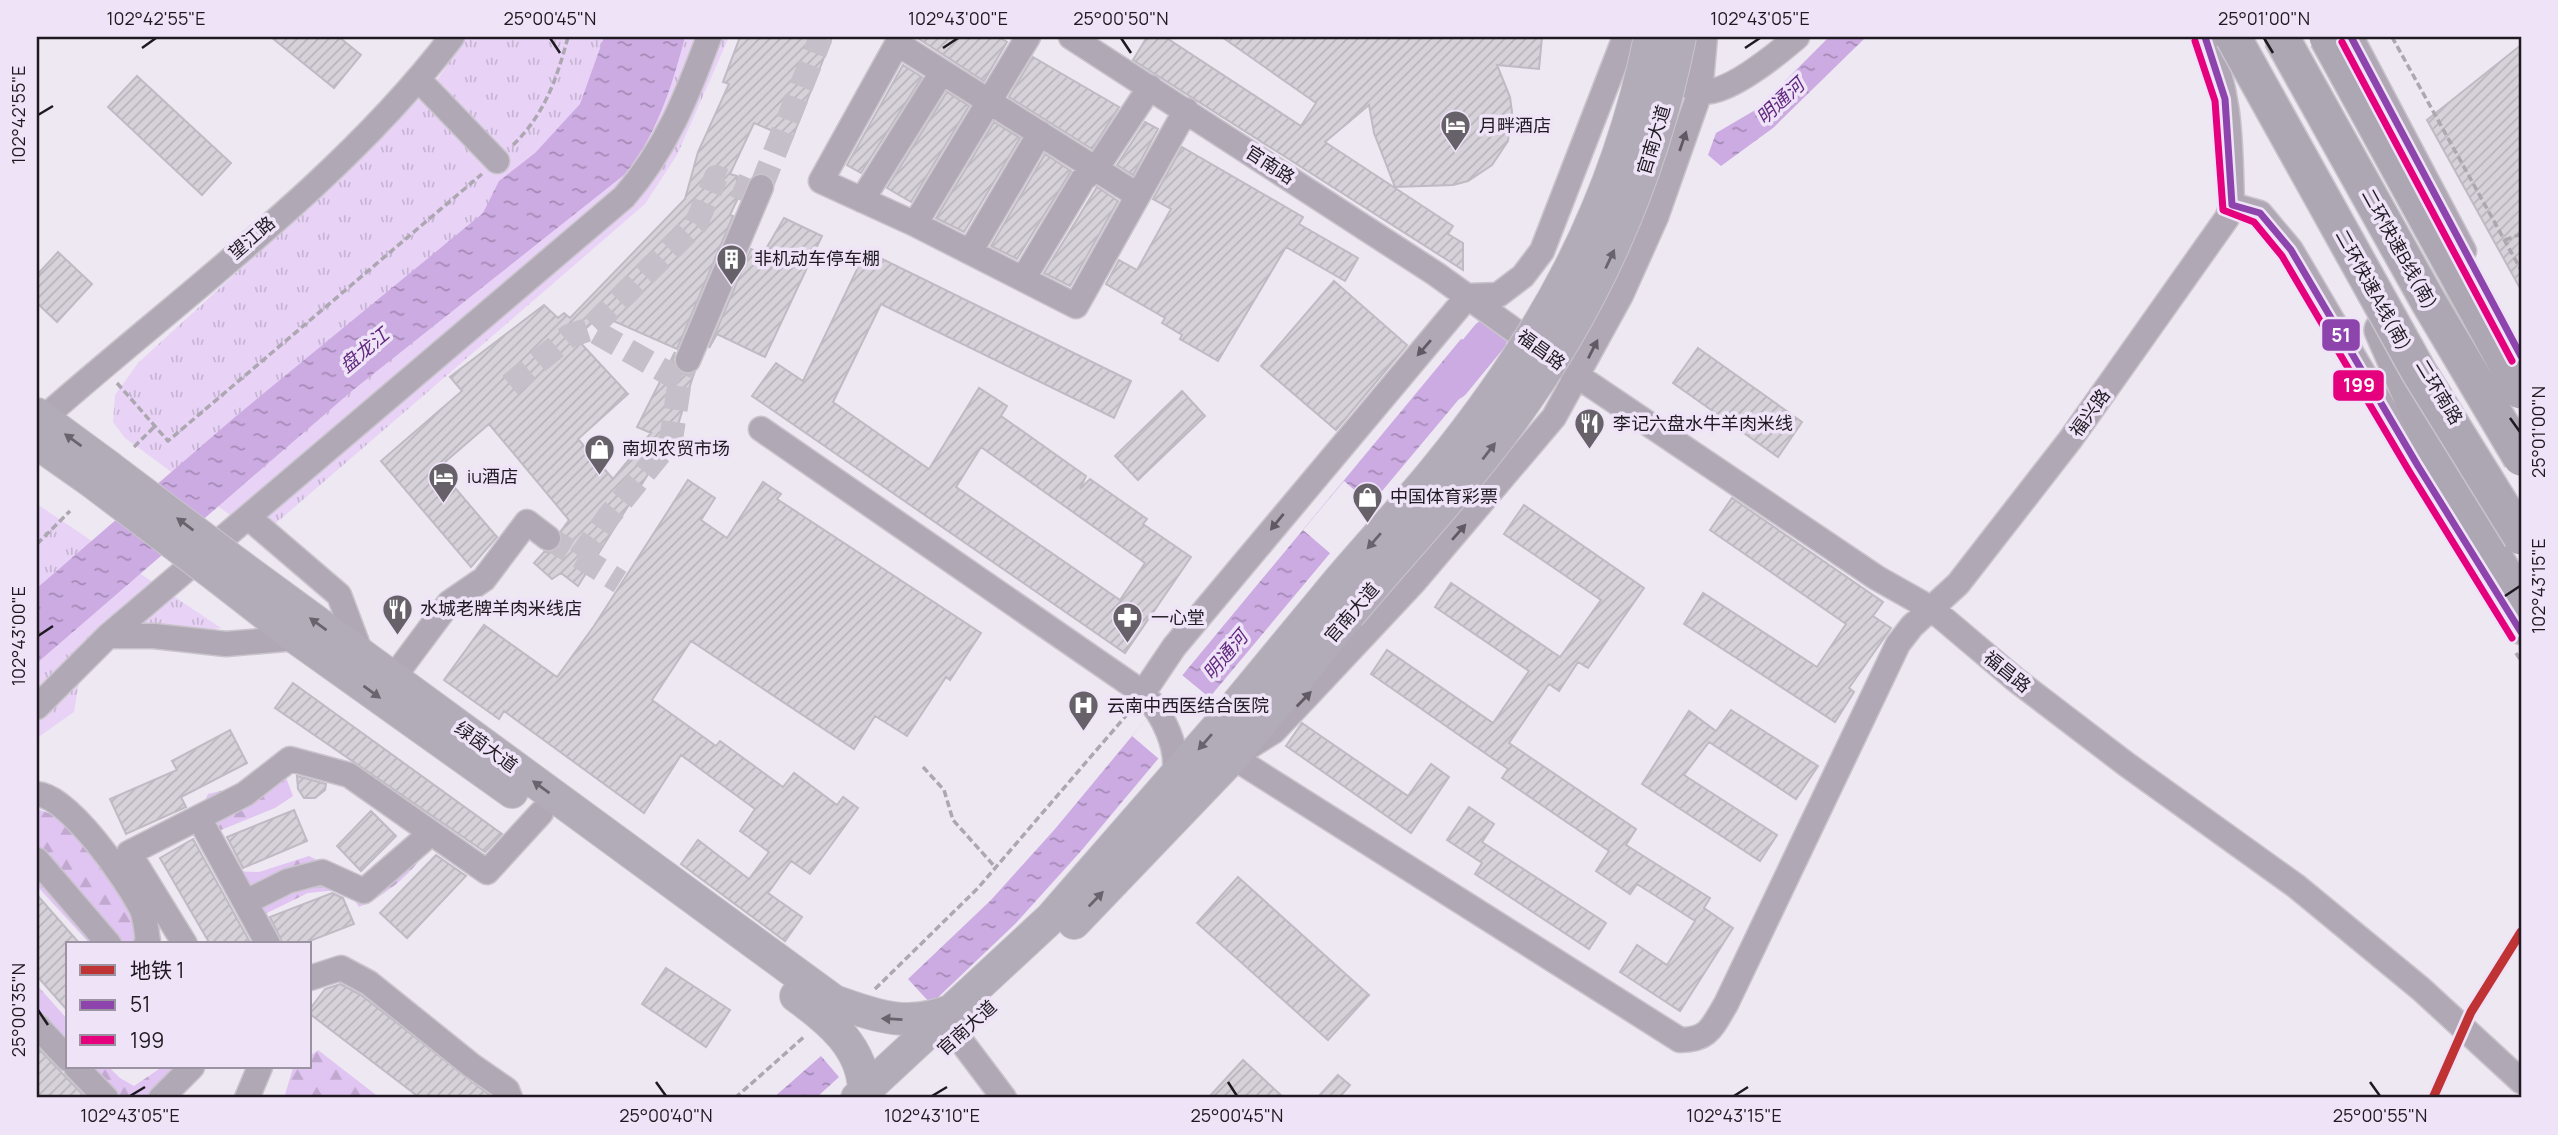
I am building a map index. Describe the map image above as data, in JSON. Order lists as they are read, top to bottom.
{
  "streets": {
    "highway": ["二环快速B线(南)", "二环快速A线(南)"],
    "main road": ["官南大道", "二环南路", "绿茵大道"],
    "street": [
      "官南路",
      "望江路",
      "福昌路",
      "福兴路"
    ]
  },
  "crossings": [
    ["官南大道", "福兴路"],
    ["官南大道", "绿茵大道"],
    ["官南路", "福昌路"],
    ["望江路", "绿茵大道"],
    ["福昌路", "福兴路"]
  ],
  "water": ["明通河", "盘龙江"],
  "places": {
    "hotel": ["月畔酒店", "iu酒店"],
    "building": ["非机动车停车棚"],
    "restaurant": ["李记六盘水牛羊肉米线", "水城老牌羊肉米线店"],
    "shop": ["南坝农贸市场", "中国体育彩票"],
    "pharmacy": ["一心堂"],
    "hospital": ["云南中西医结合医院"]
  },
  "lines": ["transit line 51", "transit line 199", "metro line 1"],
  "legend": ["地铁 1", "51", "199"],
  "coordinates": [
    "102°42'55\"E",
    "25°00'45\"N",
    "102°43'00\"E",
    "25°00'50\"N",
    "102°43'05\"E",
    "25°01'00\"N",
    "102°43'15\"E",
    "25°00'35\"N",
    "25°00'40\"N",
    "102°43'10\"E",
    "25°00'55\"N"
  ]
}
